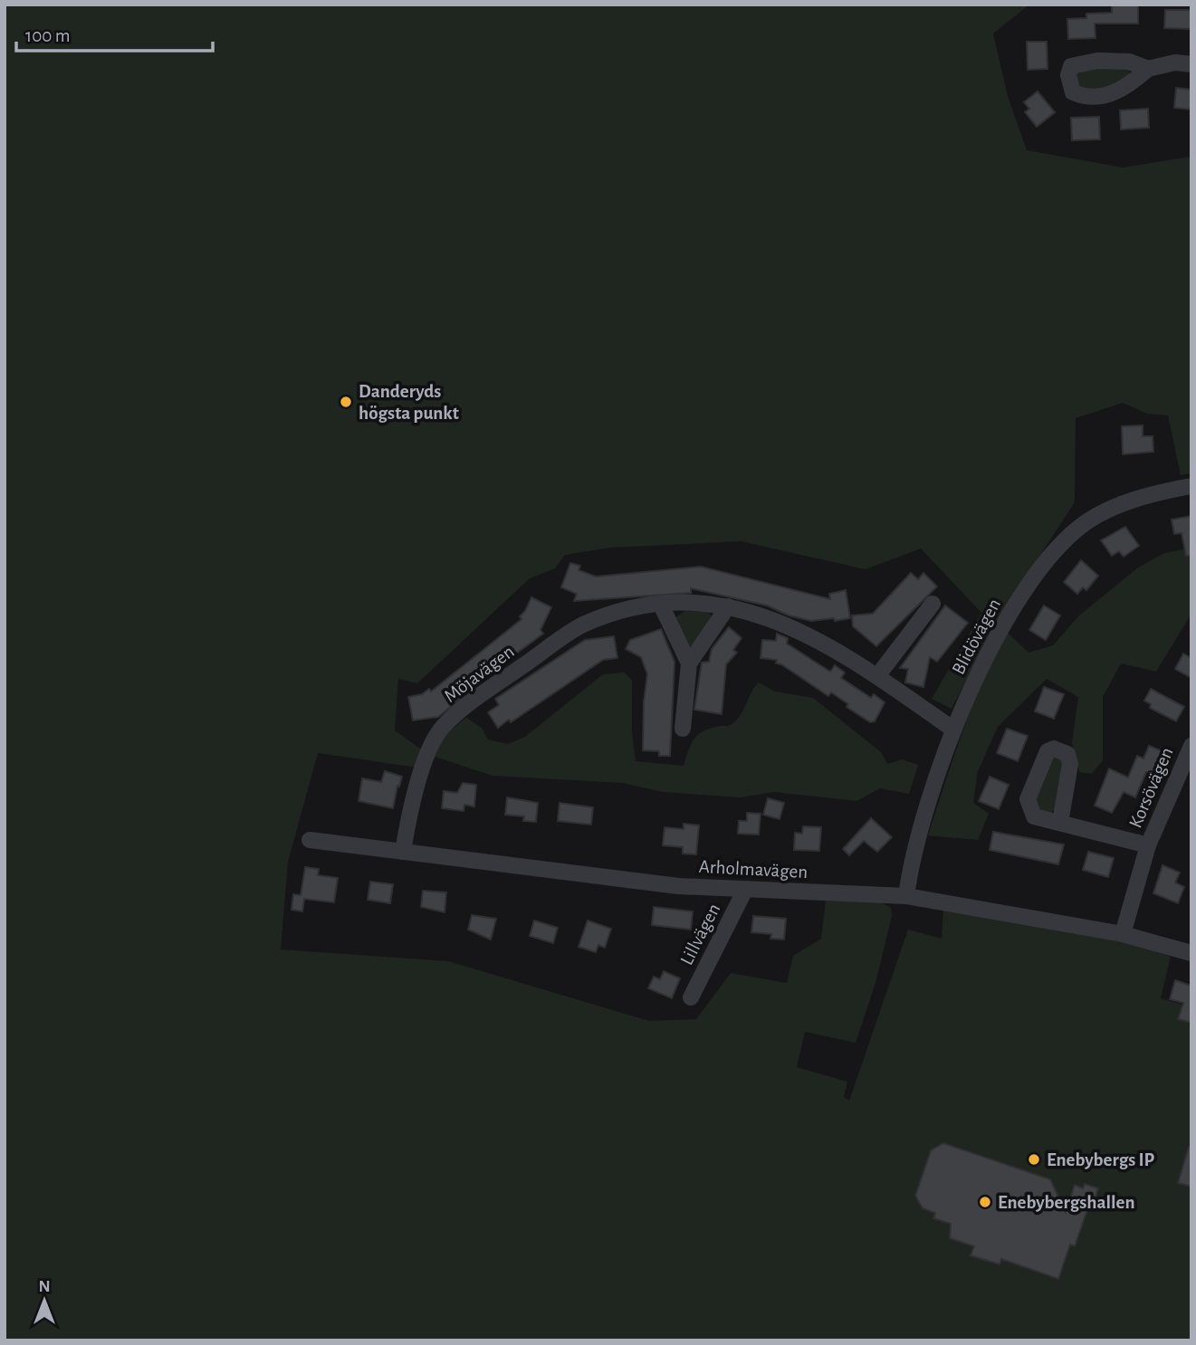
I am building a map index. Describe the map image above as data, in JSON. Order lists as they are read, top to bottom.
{
  "streets": {
    "street": [
      "Blidövägen",
      "Möjavägen",
      "Korsövägen",
      "Arholmavägen",
      "Lillvägen"
    ]
  },
  "crossings": [
    ["Blidövägen", "Möjavägen"],
    ["Blidövägen", "Arholmavägen"],
    ["Möjavägen", "Arholmavägen"],
    ["Korsövägen", "Arholmavägen"],
    ["Arholmavägen", "Lillvägen"]
  ],
  "places": ["Danderyds högsta punkt", "Enebybergs IP", "Enebybergshallen"],
  "scale_bar": "100 m",
  "north": "top"
}
